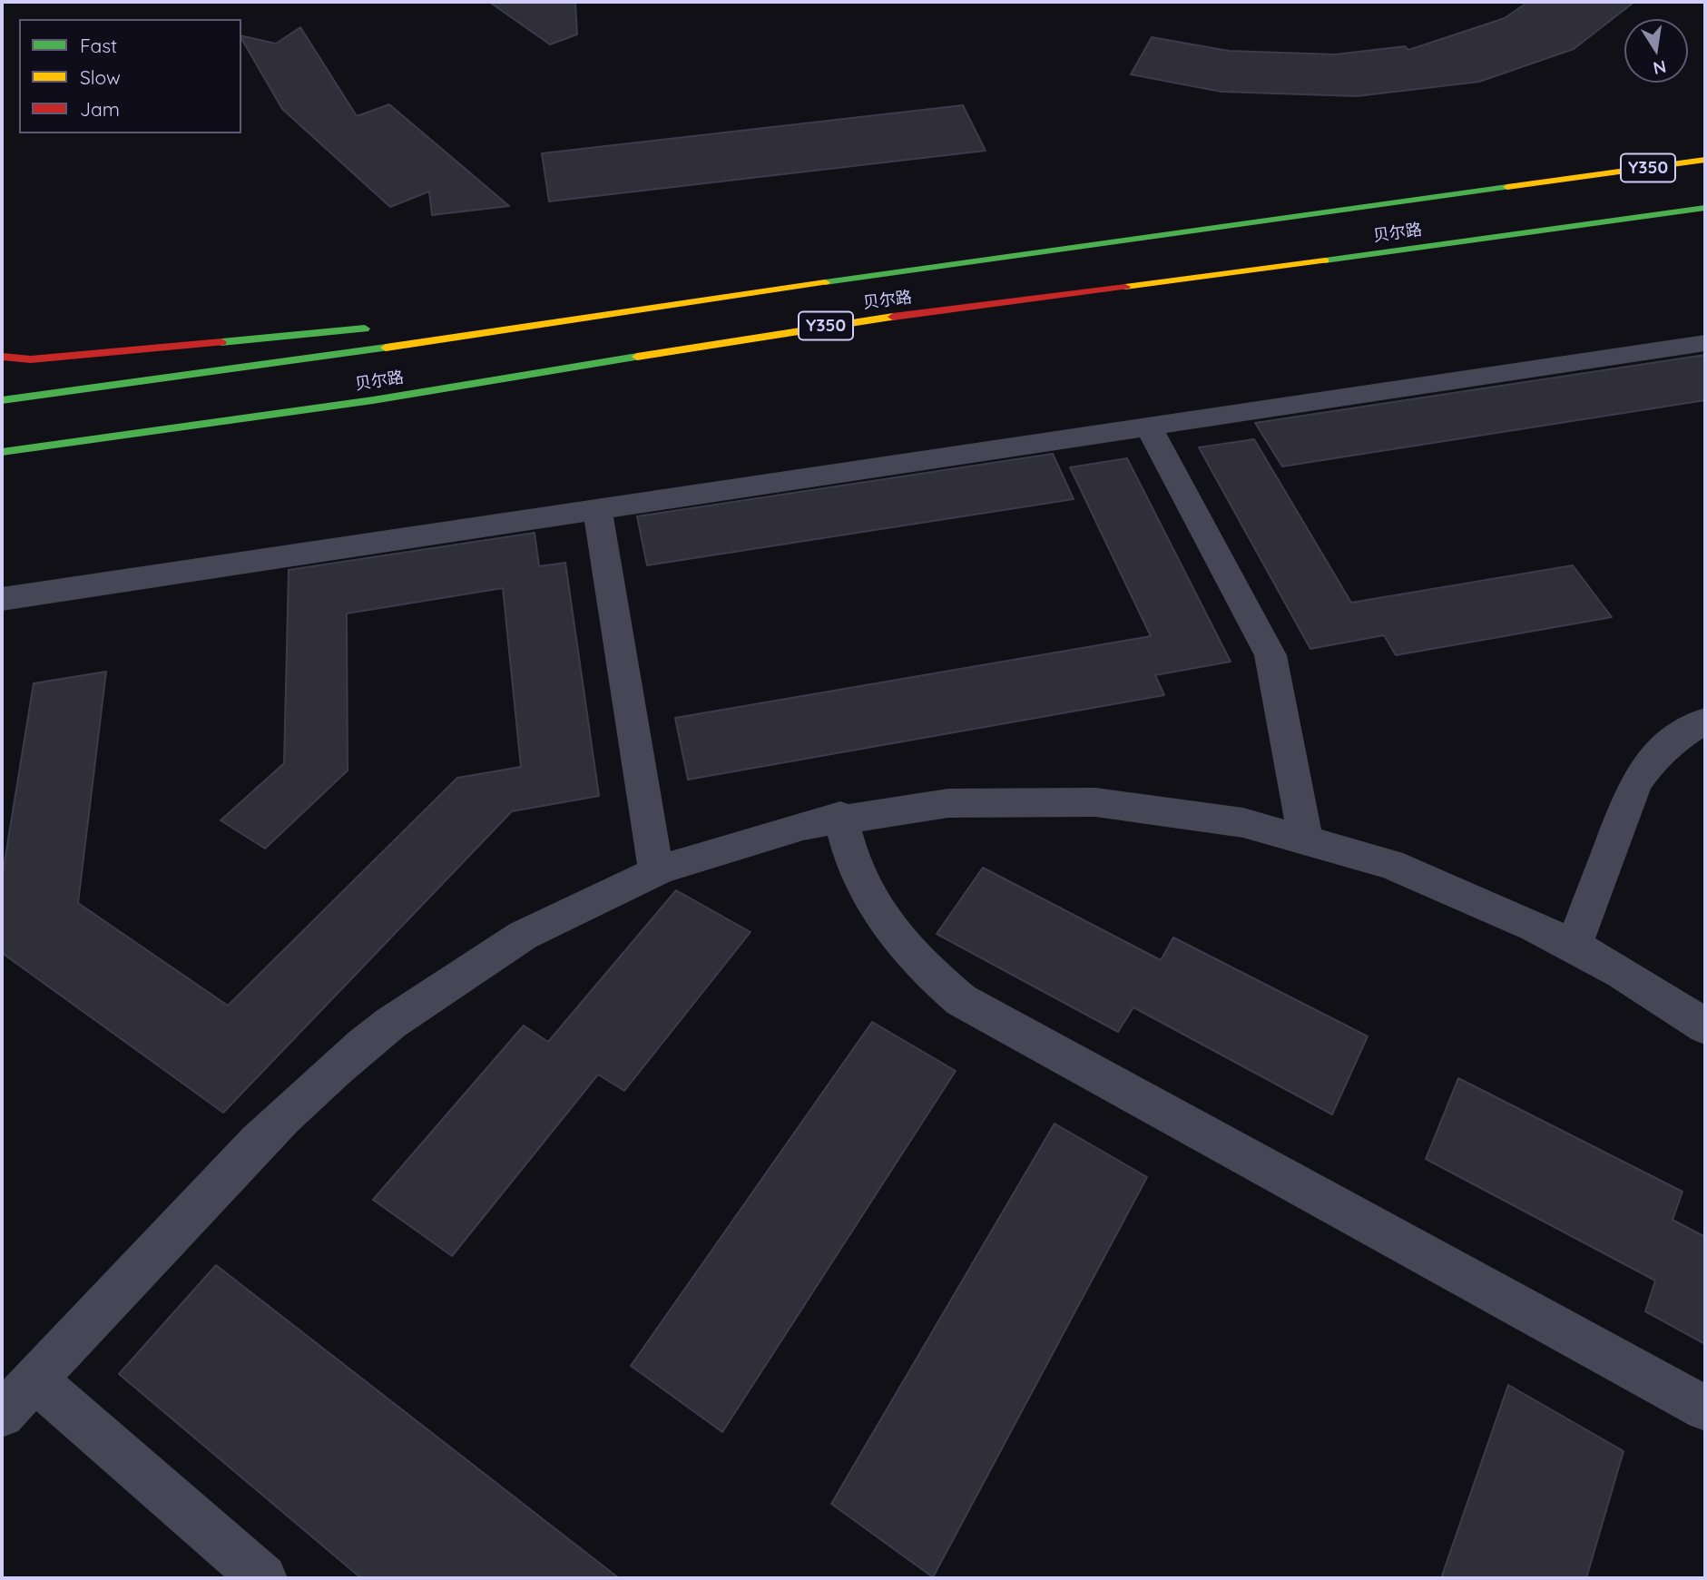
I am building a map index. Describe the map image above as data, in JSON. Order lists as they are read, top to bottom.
{
  "streets": {
    "main road": ["Y350", "贝尔路"]
  },
  "legend": ["Fast", "Slow", "Jam"],
  "north": "bottom"
}
